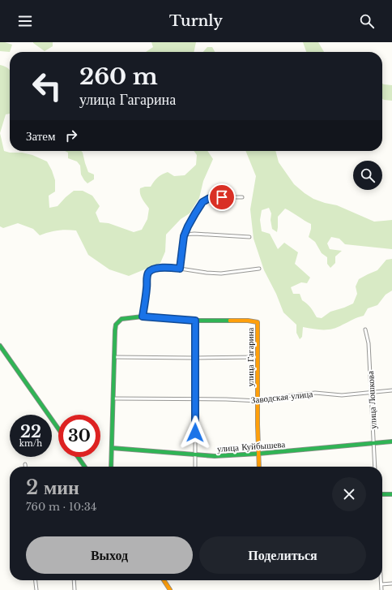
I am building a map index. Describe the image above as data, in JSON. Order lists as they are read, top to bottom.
{
  "streets": {
    "street": [
      "улица Гагарина",
      "Заводская улица",
      "улица Лошкова",
      "улица Куйбышева"
    ]
  },
  "crossings": [
    ["улица Гагарина", "Заводская улица"],
    ["улица Гагарина", "улица Куйбышева"],
    ["Заводская улица", "улица Лошкова"],
    ["улица Лошкова", "улица Куйбышева"]
  ],
  "page": {
    "header": "Turnly",
    "turn": ["260 m", "улица Гагарина"],
    "then": "Затем",
    "speed": "22 km/h",
    "limit": "30",
    "heading": ["2 мин", "760 m · 10:34"],
    "buttons": ["Выход", "Поделиться"]
  }
}
